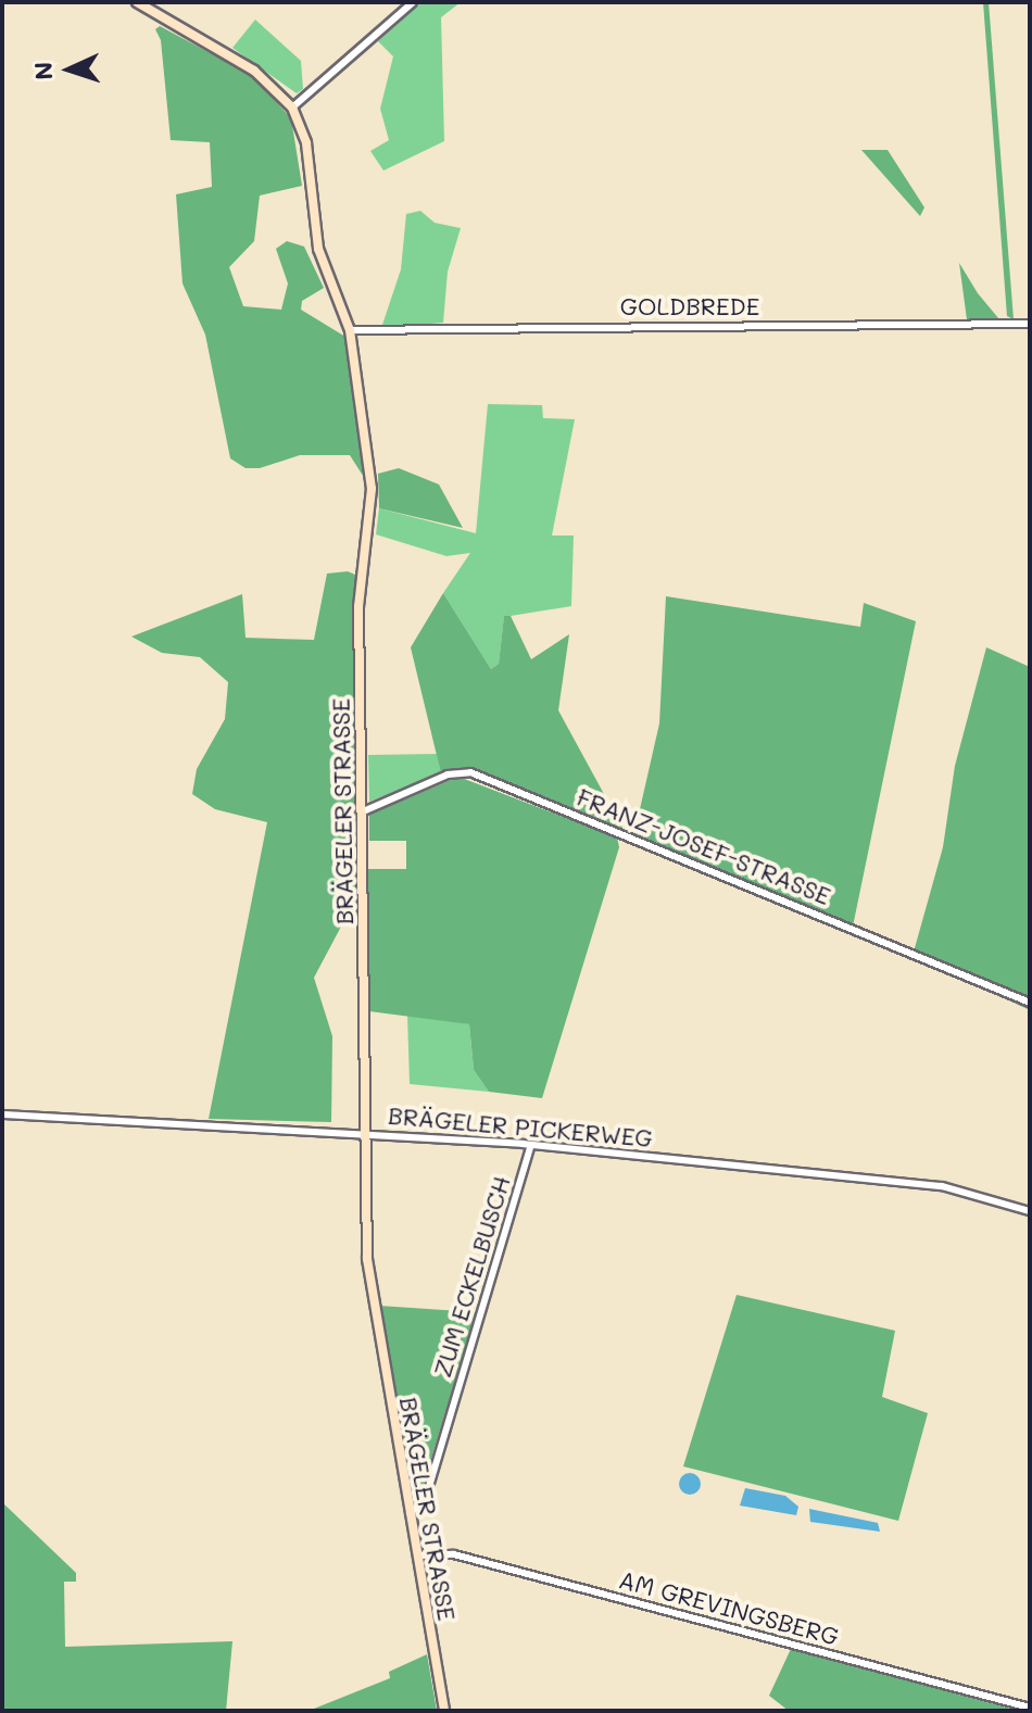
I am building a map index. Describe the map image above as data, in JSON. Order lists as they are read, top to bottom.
{
  "streets": {
    "street": [
      "GOLDBREDE",
      "BRÄGELER STRASSE",
      "FRANZ-JOSEF-STRASSE",
      "BRÄGELER PICKERWEG",
      "ZUM ECKELBUSCH",
      "AM GREVINGSBERG"
    ]
  },
  "crossings": [
    ["GOLDBREDE", "BRÄGELER STRASSE"],
    ["BRÄGELER STRASSE", "FRANZ-JOSEF-STRASSE"],
    ["BRÄGELER STRASSE", "BRÄGELER PICKERWEG"],
    ["BRÄGELER STRASSE", "ZUM ECKELBUSCH"],
    ["BRÄGELER STRASSE", "AM GREVINGSBERG"],
    ["BRÄGELER PICKERWEG", "ZUM ECKELBUSCH"]
  ],
  "north": "left"
}
